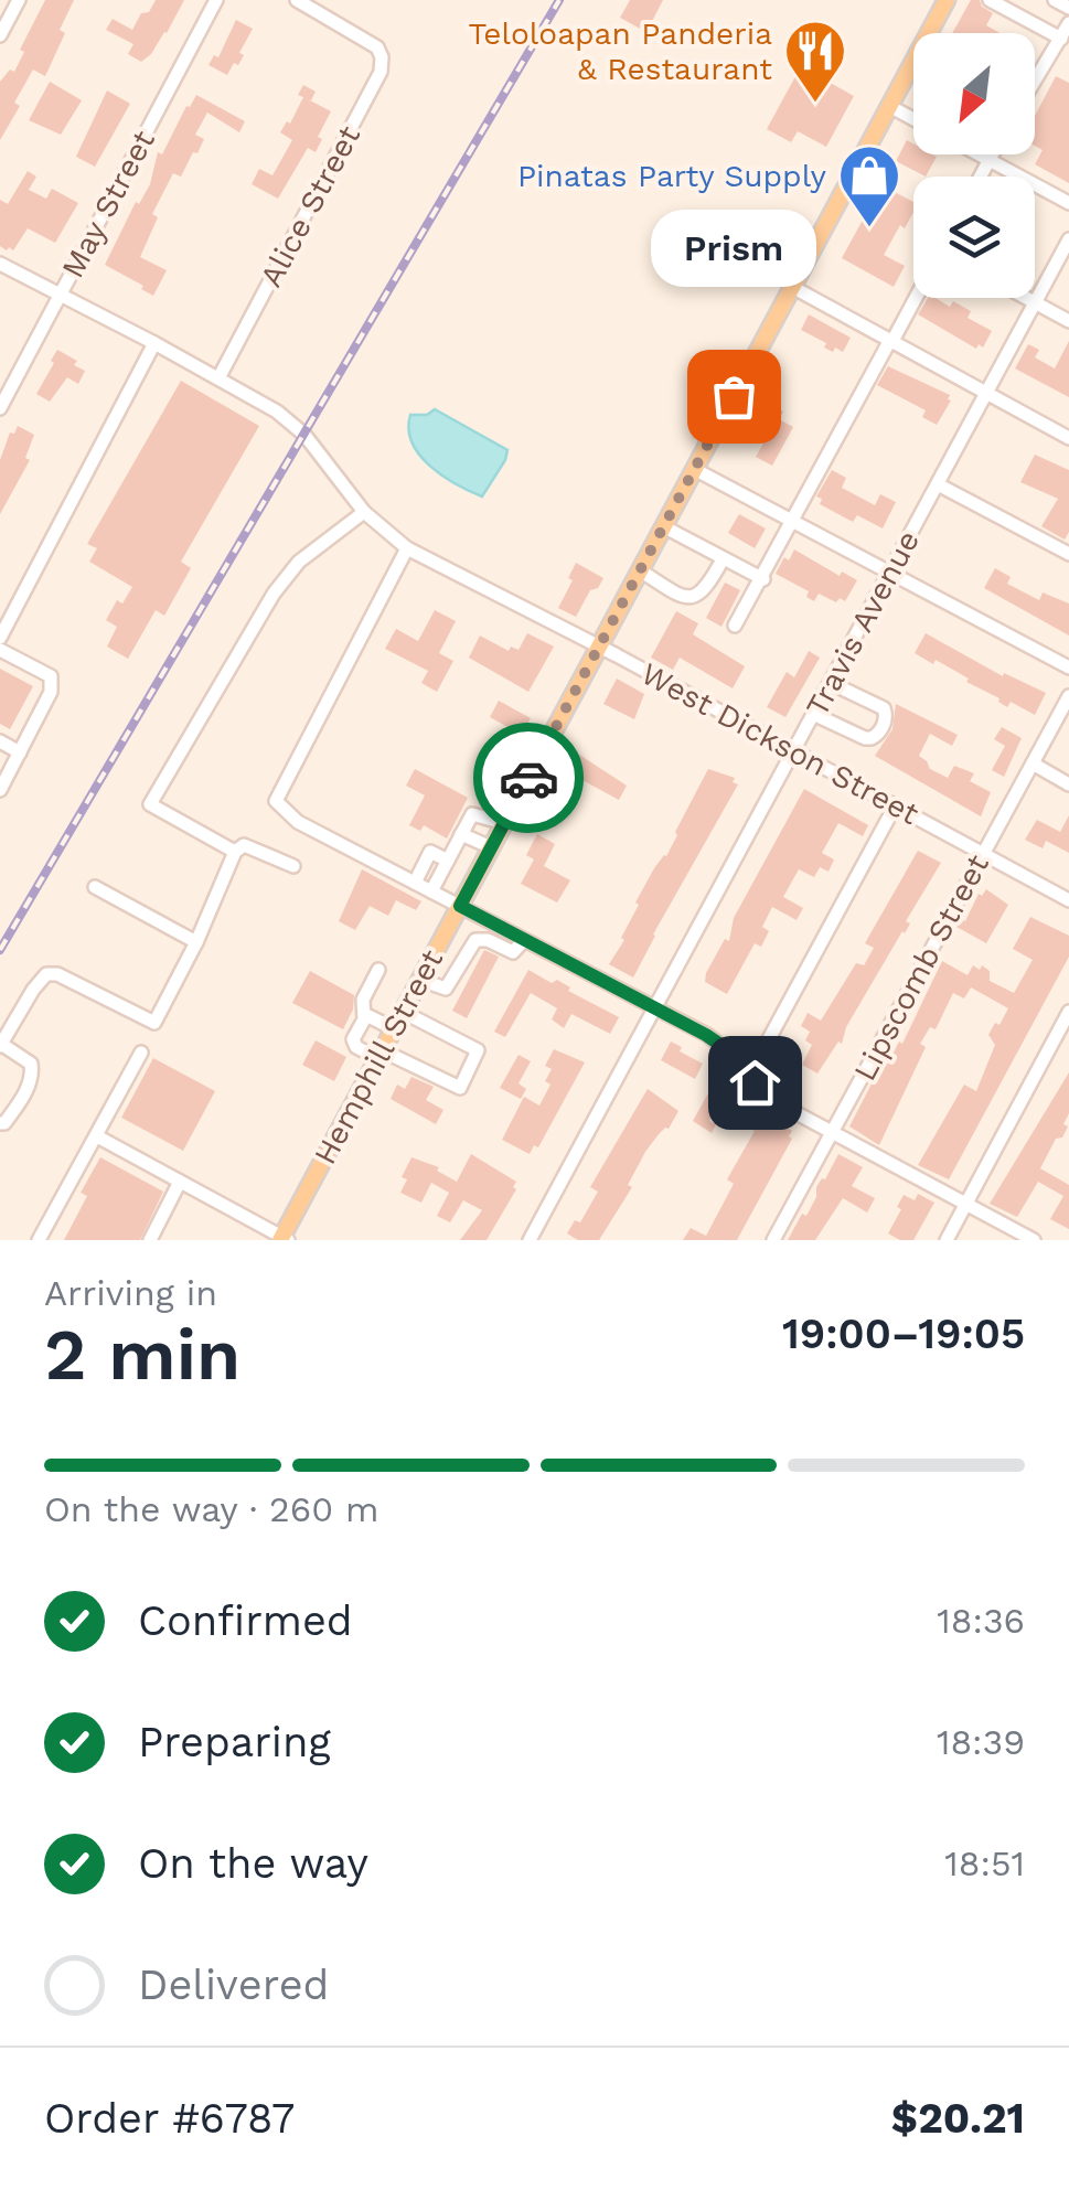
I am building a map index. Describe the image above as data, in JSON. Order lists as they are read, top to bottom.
{
  "streets": {
    "main road": ["Hemphill Street"],
    "street": [
      "May Street",
      "Alice Street",
      "Travis Avenue",
      "West Dickson Street",
      "Lipscomb Street"
    ]
  },
  "crossings": [
    ["May Street", "West Dickson Street"],
    ["Alice Street", "West Dickson Street"],
    ["Travis Avenue", "West Dickson Street"],
    ["West Dickson Street", "Lipscomb Street"],
    ["West Dickson Street", "Hemphill Street"]
  ],
  "places": {
    "restaurant": ["Teloloapan Panderia & Restaurant"],
    "shop": ["Pinatas Party Supply"],
    "other": ["Prism"]
  },
  "north": "bottom left",
  "page": {
    "bubble": "Prism",
    "heading": ["2 min", "Arriving in", "19:00–19:05"],
    "panel": ["Order #6787", "$20.21"],
    "bar": "On the way · 260 m",
    "list": [
      ["Confirmed", "18:36"],
      ["Preparing", "18:39"],
      ["On the way", "18:51"],
      "Delivered"
    ]
  }
}
